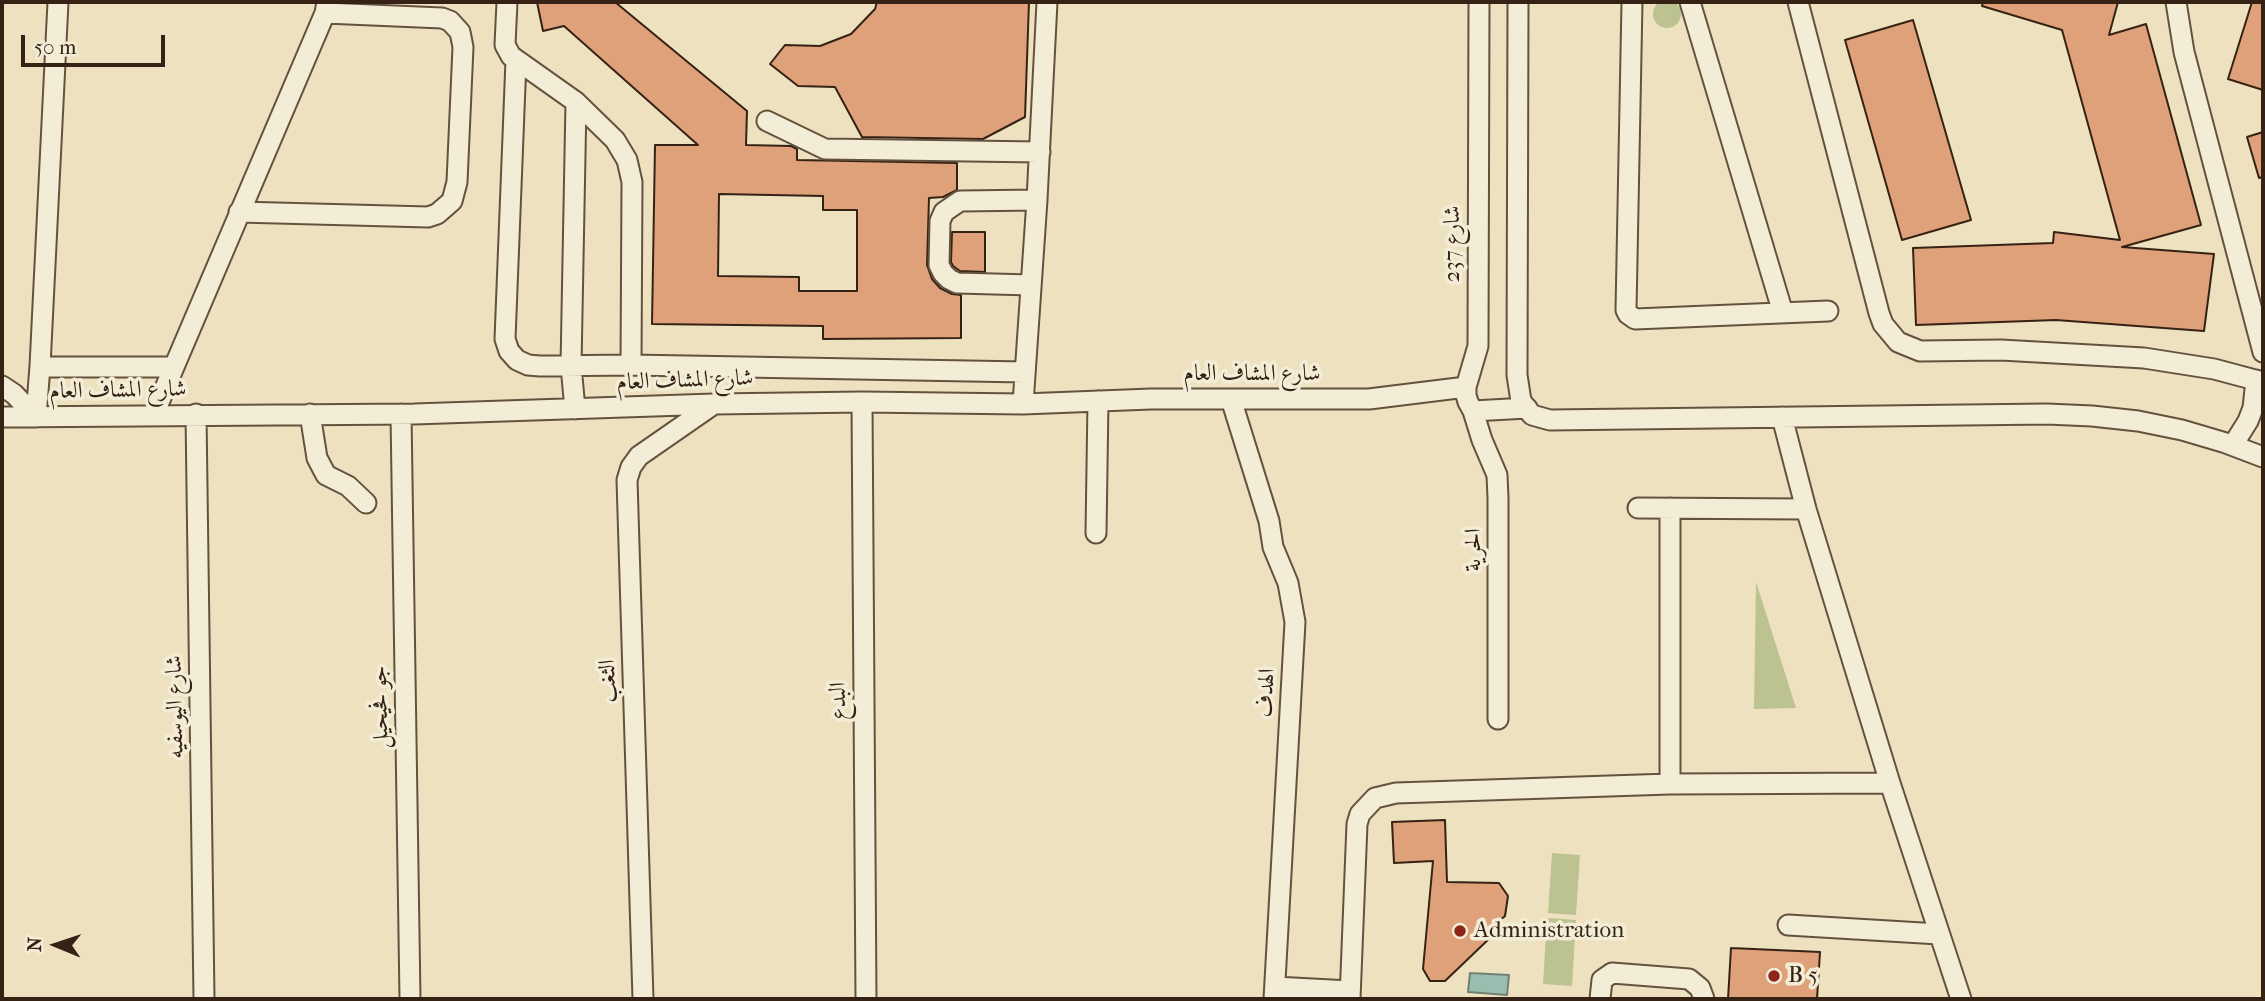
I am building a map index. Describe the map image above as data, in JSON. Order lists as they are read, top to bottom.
{
  "streets": {
    "street": [
      "شارع 237",
      "شارع المشاف العام",
      "الحرية",
      "الثغب",
      "الهدف",
      "البدع",
      "شارع اليوسفيه",
      "جو فحيحيل"
    ]
  },
  "crossings": [
    ["شارع 237", "شارع المشاف العام"],
    ["شارع 237", "الحرية"],
    ["شارع المشاف العام", "الحرية"],
    ["شارع المشاف العام", "الثغب"],
    ["شارع المشاف العام", "الهدف"],
    ["شارع المشاف العام", "البدع"],
    ["شارع المشاف العام", "شارع اليوسفيه"],
    ["شارع المشاف العام", "جو فحيحيل"]
  ],
  "places": ["Administration", "B 5"],
  "scale_bar": "50 m",
  "north": "left"
}
